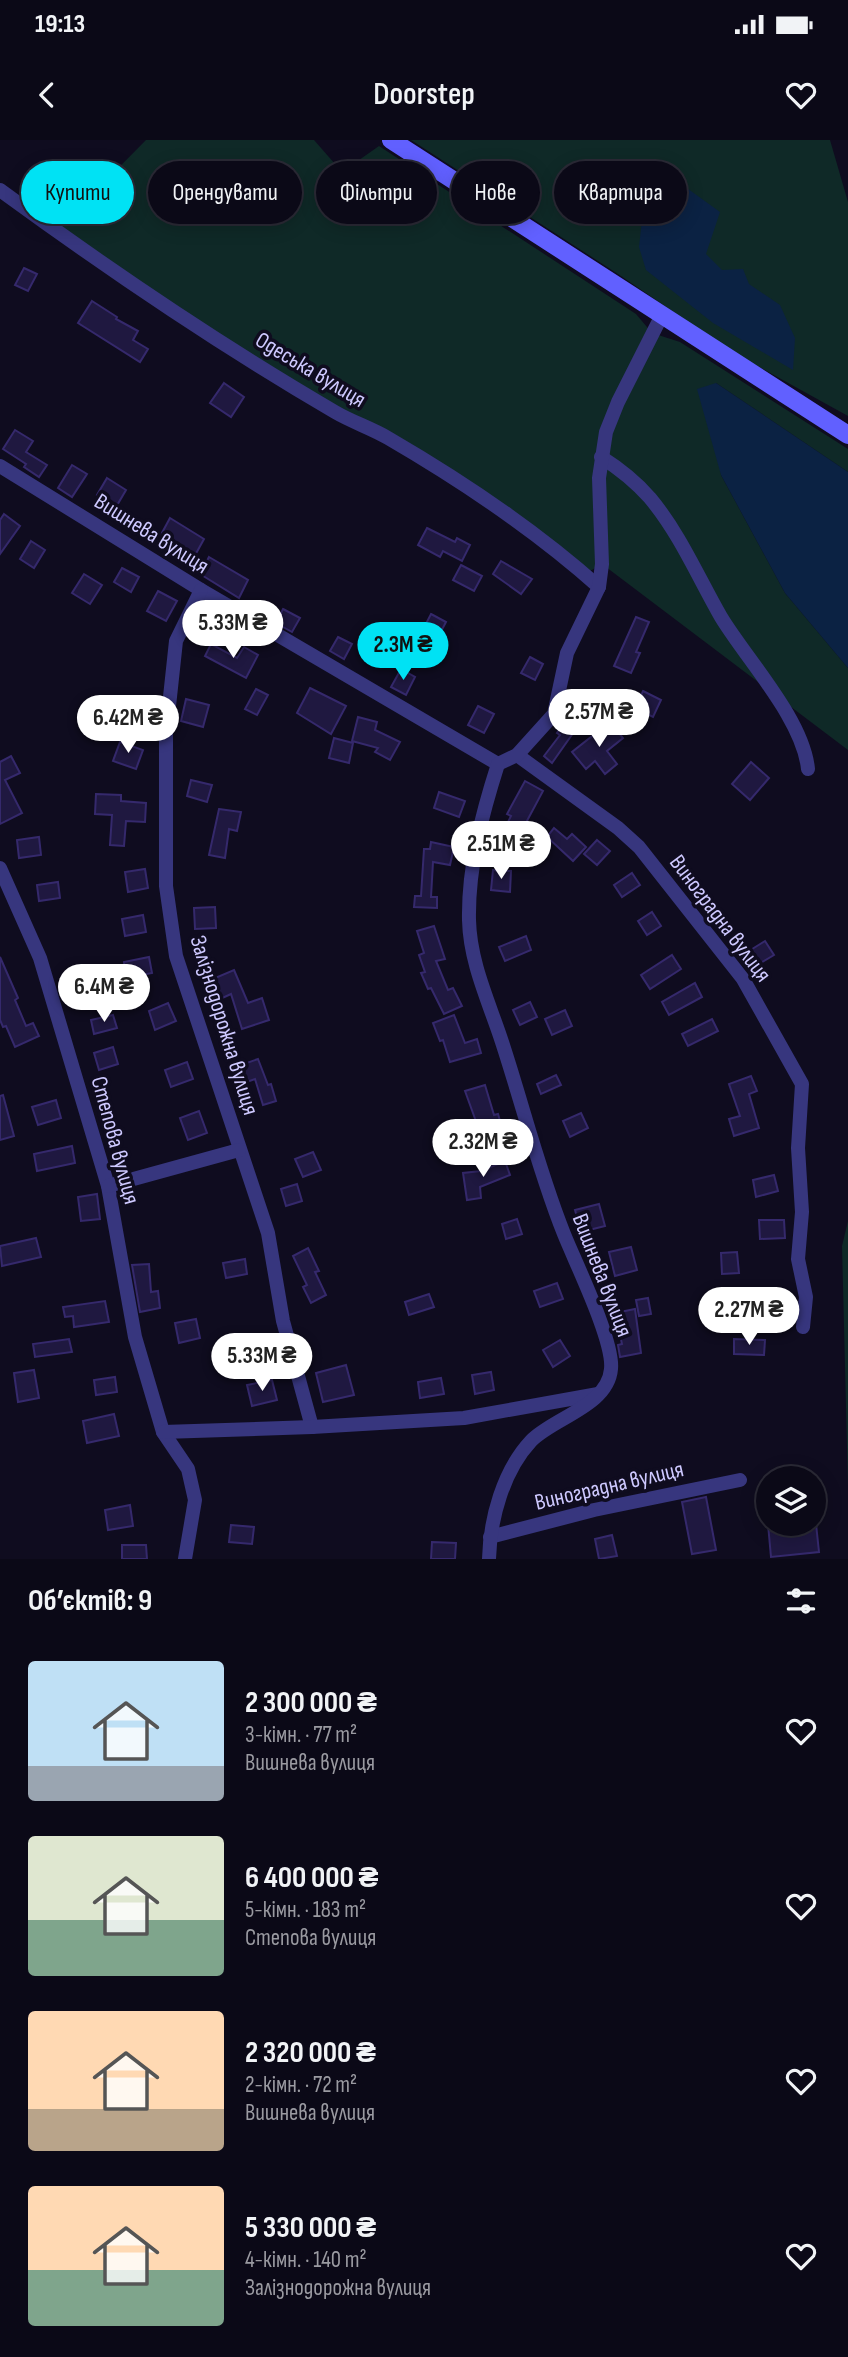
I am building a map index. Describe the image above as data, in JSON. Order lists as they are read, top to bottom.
{
  "streets": {
    "street": [
      "Одеська вулиця",
      "Вишнева вулиця",
      "Виноградна вулиця",
      "Залізнодорожна вулиця",
      "Степова вулиця"
    ]
  },
  "crossings": [
    ["Вишнева вулиця", "Залізнодорожна вулиця"]
  ],
  "page": {
    "status": "19:13",
    "header": "Doorstep",
    "chip": [
      "Купити",
      "Орендувати",
      "Фільтри",
      "Нове",
      "Квартира"
    ],
    "price": [
      "5.33M ₴",
      "2.3M ₴",
      "2.57M ₴",
      "6.42M ₴",
      "2.51M ₴",
      "6.4M ₴",
      "2.32M ₴",
      "2.27M ₴",
      "5.33M ₴"
    ],
    "heading": "Об’єктів: 9",
    "list": [
      {
        "name": "2 300 000 ₴",
        "note": "3-кімн. · 77 m² · Вишнева вулиця"
      },
      {
        "name": "6 400 000 ₴",
        "note": "5-кімн. · 183 m² · Степова вулиця"
      },
      {
        "name": "2 320 000 ₴",
        "note": "2-кімн. · 72 m² · Вишнева вулиця"
      },
      {
        "name": "5 330 000 ₴",
        "note": "4-кімн. · 140 m² · Залізнодорожна вулиця"
      }
    ]
  }
}
